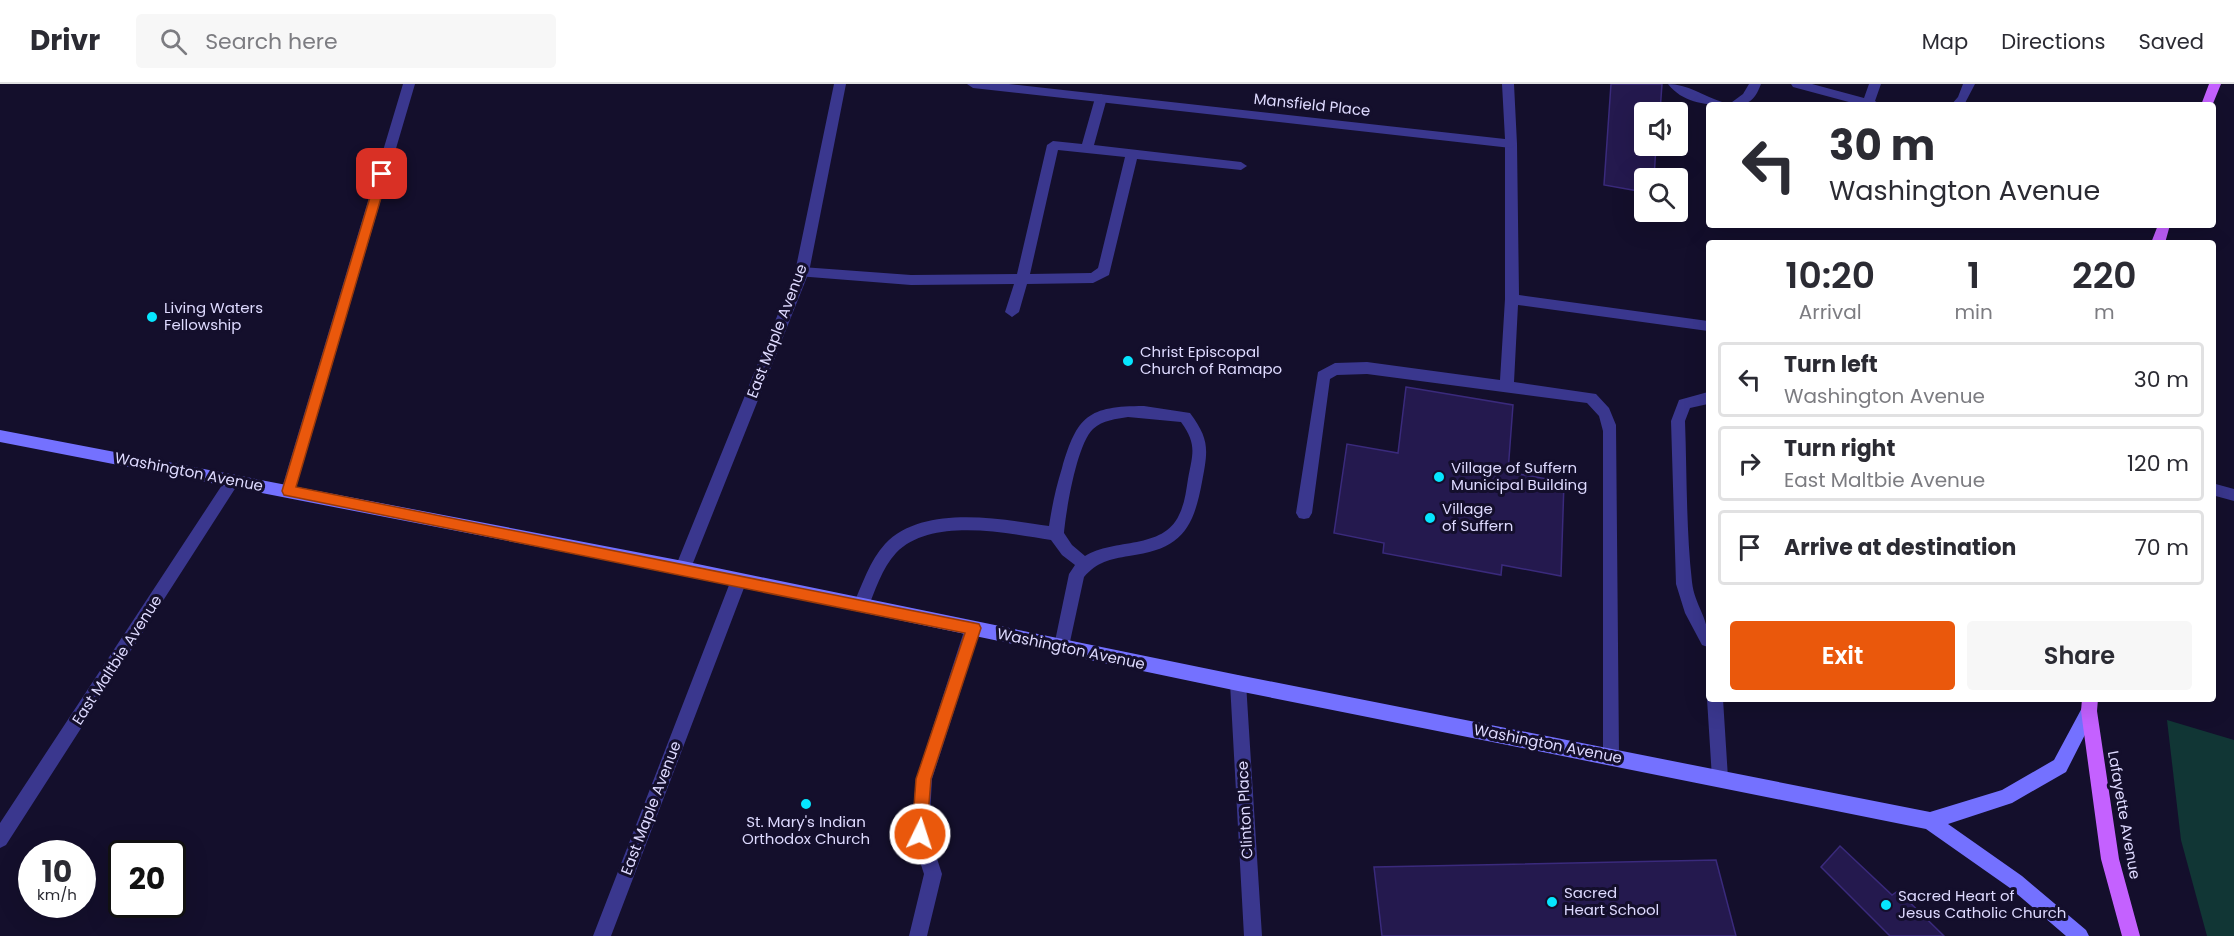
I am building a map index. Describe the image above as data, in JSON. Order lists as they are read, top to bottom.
{
  "streets": {
    "main road": ["Lafayette Avenue"],
    "street": [
      "Mansfield Place",
      "East Maple Avenue",
      "Washington Avenue",
      "East Maltbie Avenue",
      "Clinton Place"
    ]
  },
  "crossings": [
    ["East Maple Avenue", "Washington Avenue"],
    ["Washington Avenue", "East Maltbie Avenue"],
    ["Washington Avenue", "Clinton Place"],
    ["Washington Avenue", "Lafayette Avenue"]
  ],
  "places": [
    "Living Waters Fellowship",
    "Christ Episcopal Church of Ramapo",
    "Village of Suffern Municipal Building",
    "Village of Suffern",
    "St. Mary's Indian Orthodox Church",
    "Sacred Heart School",
    "Sacred Heart of Jesus Catholic Church"
  ],
  "page": {
    "header": "Drivr",
    "search": "Search here",
    "nav": ["Map", "Directions", "Saved"],
    "turn": ["30 m", "Washington Avenue"],
    "eta": [
      "10:20",
      "Arrival",
      "1",
      "min",
      "220",
      "m"
    ],
    "list": [
      {
        "name": "Turn left",
        "note": "Washington Avenue",
        "value": "30 m"
      },
      {
        "name": "Turn right",
        "note": "East Maltbie Avenue",
        "value": "120 m"
      },
      {
        "name": "Arrive at destination",
        "value": "70 m"
      }
    ],
    "buttons": ["Exit", "Share"],
    "speed": "10 km/h",
    "limit": "20"
  }
}
